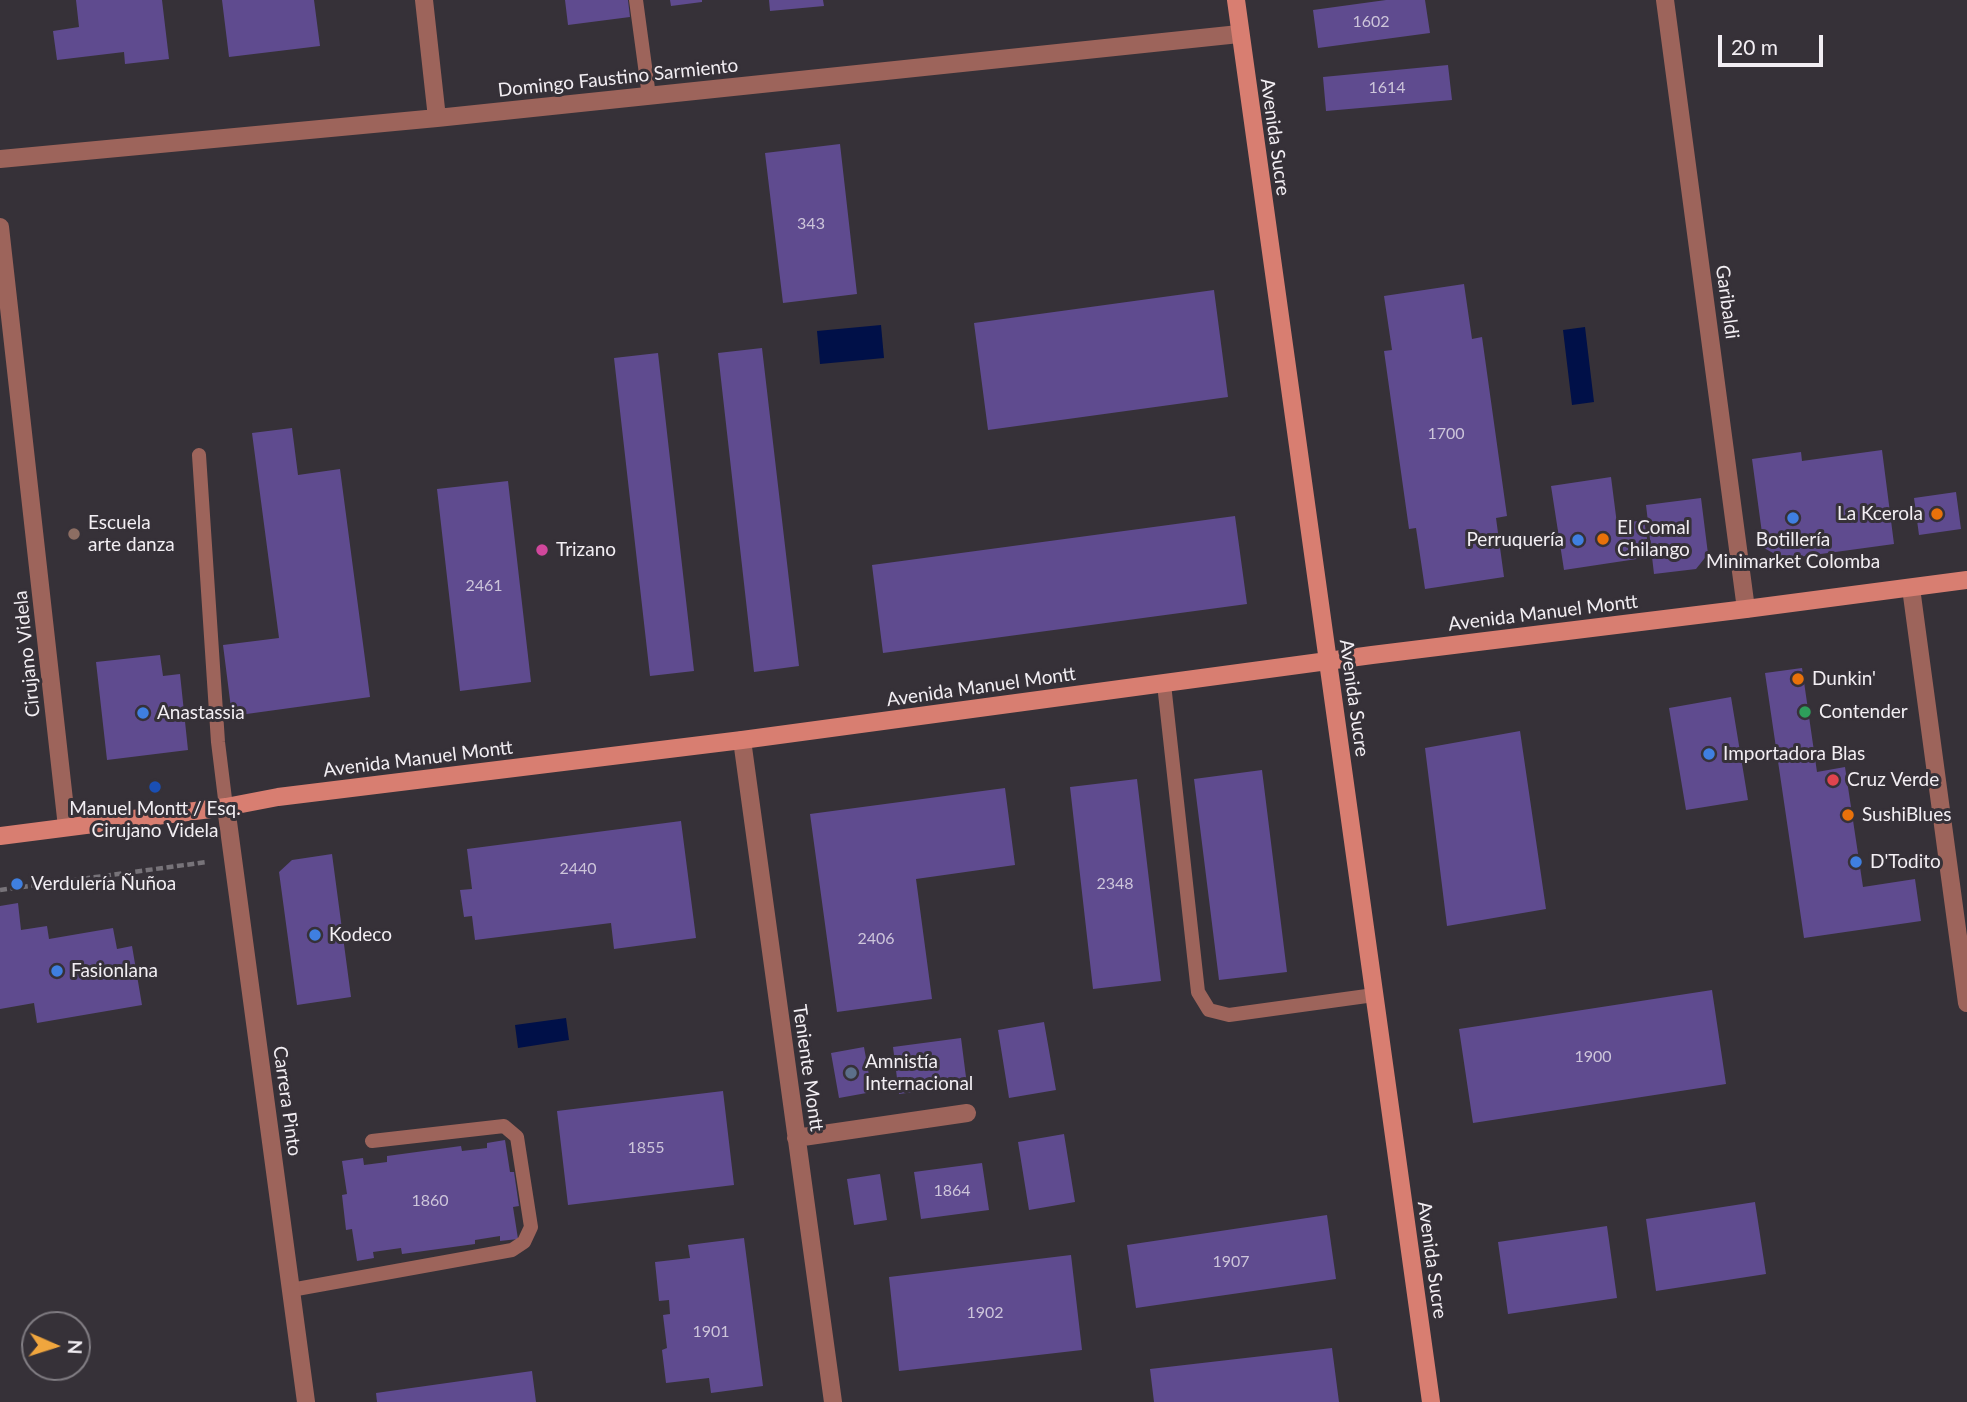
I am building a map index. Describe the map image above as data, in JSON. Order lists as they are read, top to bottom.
{
  "streets": {
    "main road": ["Avenida Sucre", "Avenida Manuel Montt"],
    "street": [
      "Domingo Faustino Sarmiento",
      "Garibaldi",
      "Cirujano Videla",
      "Teniente Montt",
      "Carrera Pinto"
    ]
  },
  "crossings": [
    ["Domingo Faustino Sarmiento", "Avenida Sucre"],
    ["Avenida Sucre", "Avenida Manuel Montt"],
    ["Garibaldi", "Avenida Manuel Montt"],
    ["Avenida Manuel Montt", "Cirujano Videla"],
    ["Avenida Manuel Montt", "Teniente Montt"],
    ["Avenida Manuel Montt", "Carrera Pinto"]
  ],
  "places": [
    "La Kcerola",
    "Botillería Minimarket Colomba",
    "Escuela arte danza",
    "El Comal Chilango",
    "Perruquería",
    "Trizano",
    "Dunkin'",
    "Contender",
    "Anastassia",
    "Importadora Blas",
    "Cruz Verde",
    "Manuel Montt / Esq. Cirujano Videla",
    "SushiBlues",
    "D'Todito",
    "Verdulería Ñuñoa",
    "Kodeco",
    "Fasionlana",
    "Amnistía Internacional"
  ],
  "house_numbers": [
    "1602",
    "1614",
    "343",
    "1700",
    "2461",
    "2440",
    "2348",
    "2406",
    "1900",
    "1855",
    "1864",
    "1860",
    "1907",
    "1902",
    "1901"
  ],
  "scale_bar": "20 m",
  "north": "right"
}
